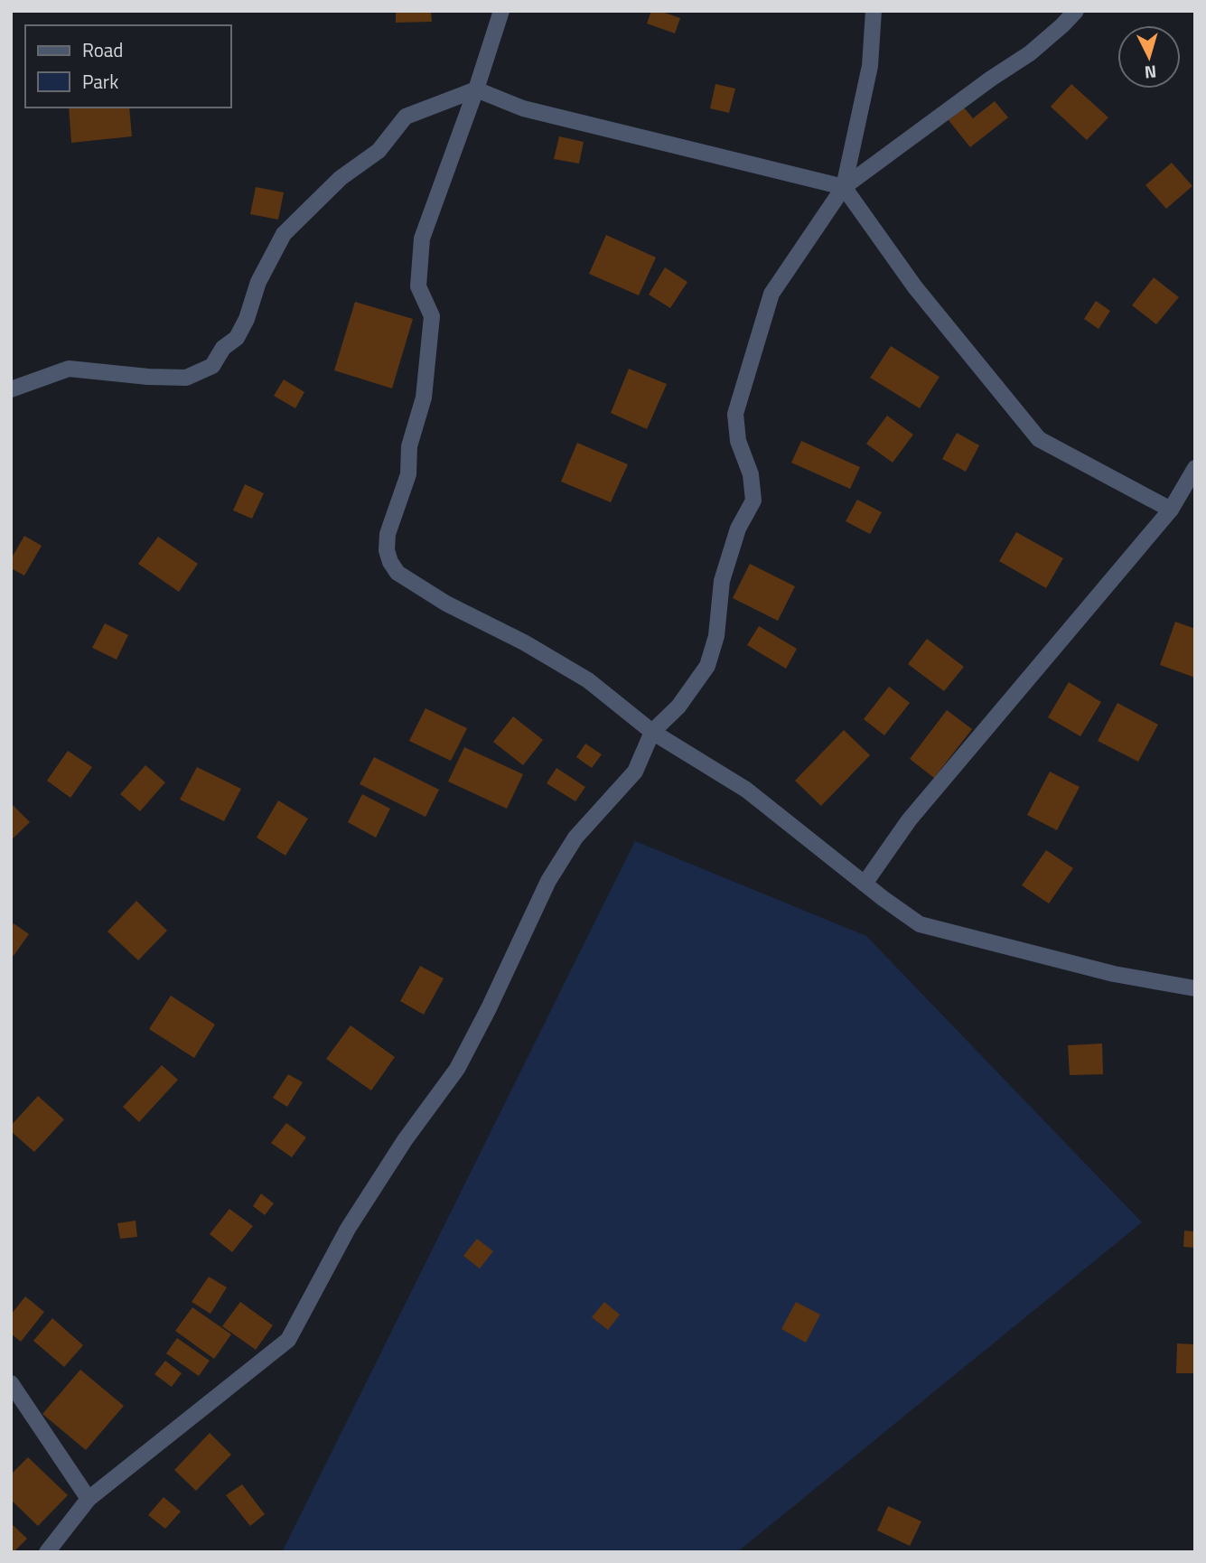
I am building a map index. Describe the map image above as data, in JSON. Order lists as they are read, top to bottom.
{
  "legend": ["Road", "Park"],
  "north": "bottom"
}
